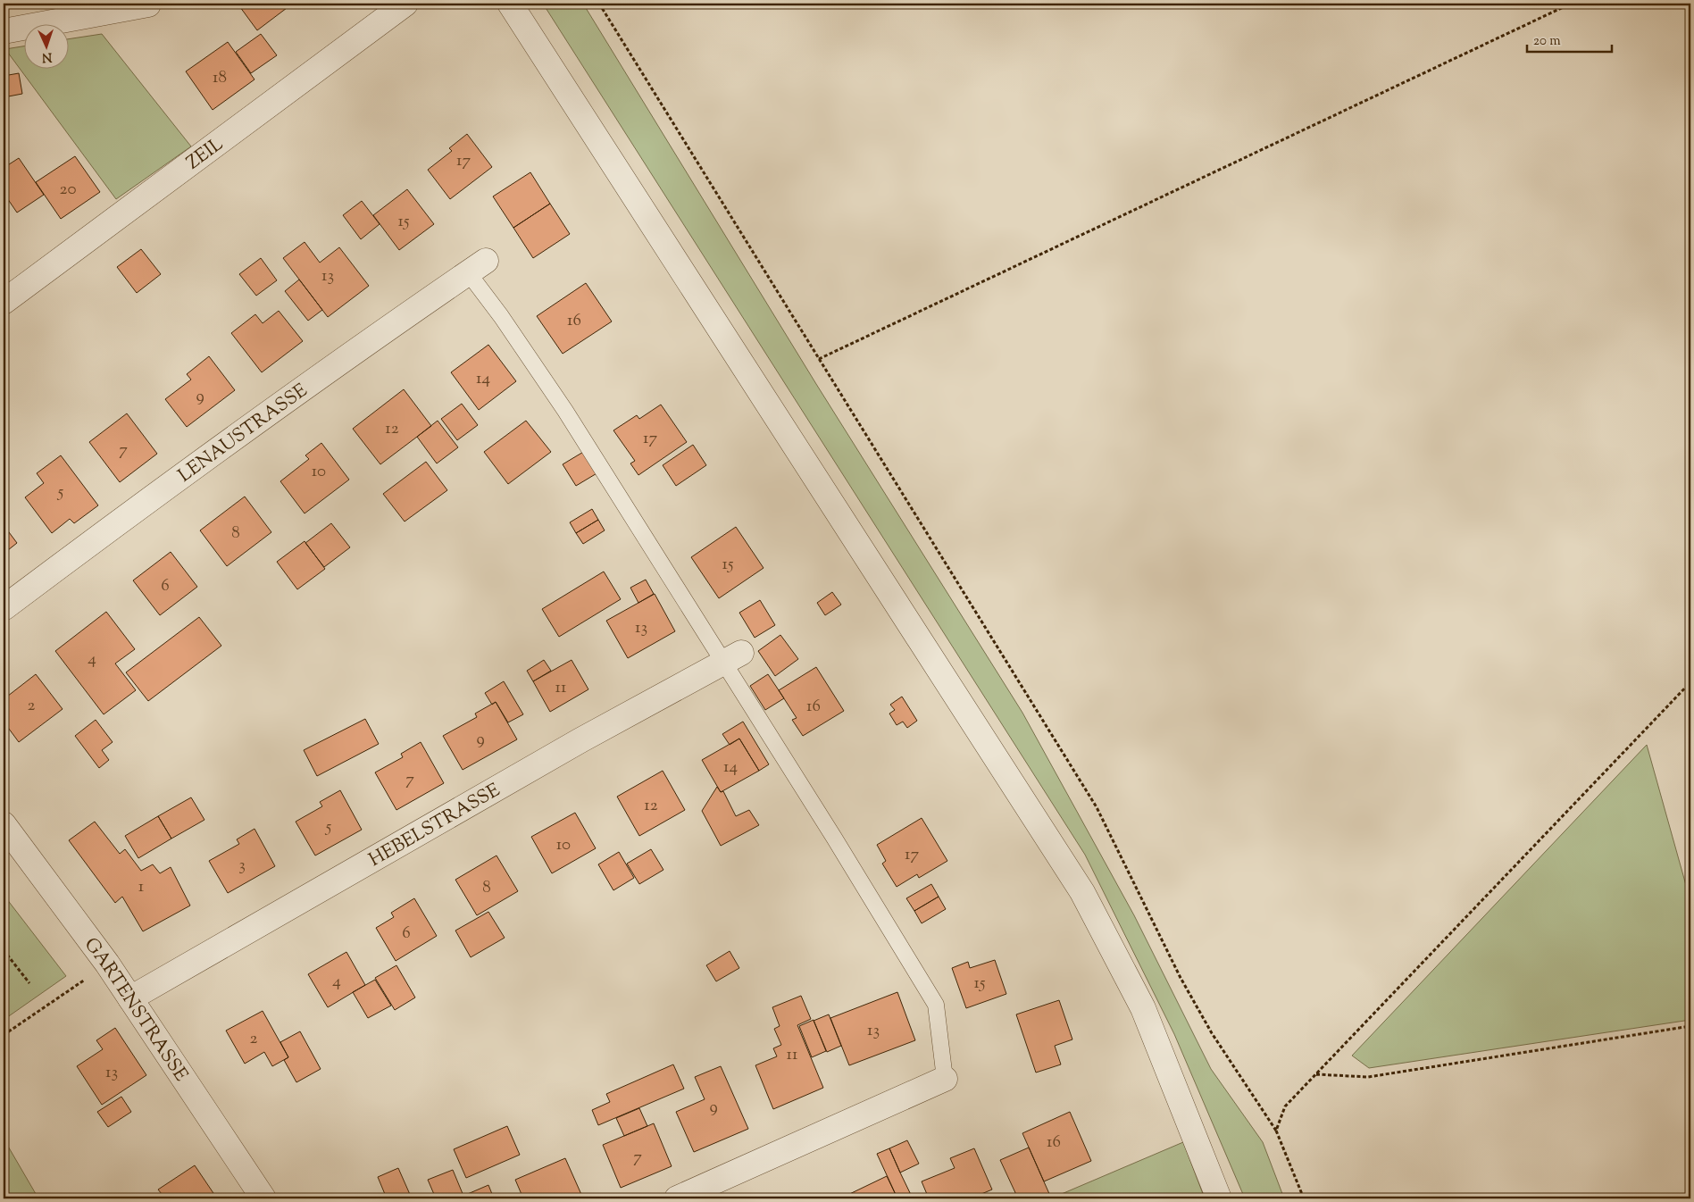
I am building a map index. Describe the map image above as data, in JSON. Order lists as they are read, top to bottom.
{
  "streets": {
    "street": [
      "ZEIL",
      "LENAUSTRASSE",
      "HEBELSTRASSE",
      "GARTENSTRASSE"
    ]
  },
  "crossings": [
    ["HEBELSTRASSE", "GARTENSTRASSE"]
  ],
  "house_numbers": [
    "18",
    "17",
    "20",
    "15",
    "13",
    "16",
    "14",
    "9",
    "12",
    "17",
    "7",
    "10",
    "5",
    "8",
    "15",
    "6",
    "13",
    "4",
    "11",
    "2",
    "16",
    "9",
    "14",
    "7",
    "12",
    "5",
    "10",
    "17",
    "3",
    "1",
    "8",
    "6",
    "4",
    "15",
    "13",
    "2",
    "11",
    "13",
    "9",
    "16",
    "7"
  ],
  "scale_bar": "20 m",
  "north": "bottom"
}
